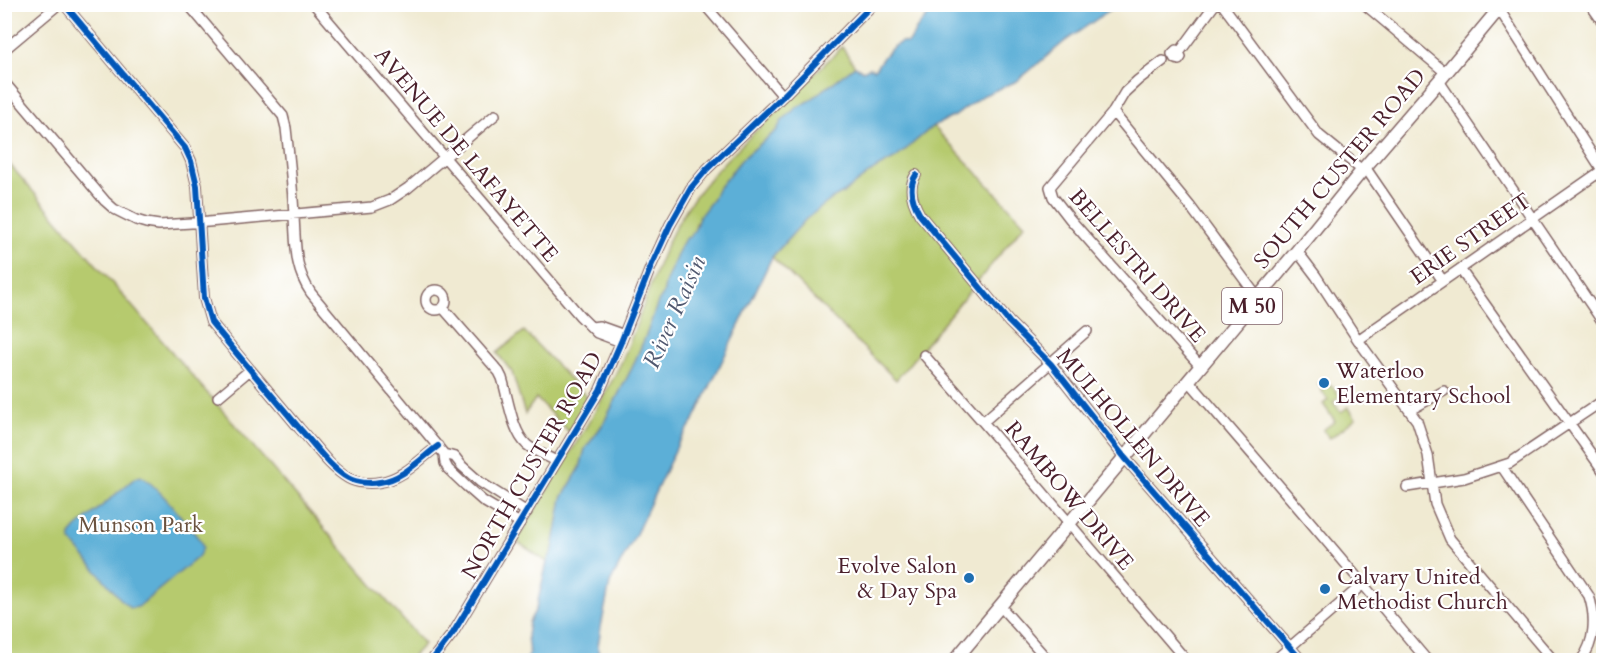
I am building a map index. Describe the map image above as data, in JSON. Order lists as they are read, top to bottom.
{
  "streets": {
    "main road": ["SOUTH CUSTER ROAD", "M 50"],
    "street": [
      "AVENUE DE LAFAYETTE",
      "ERIE STREET",
      "BELLESTRI DRIVE",
      "MULHOLLEN DRIVE",
      "NORTH CUSTER ROAD",
      "RAMBOW DRIVE"
    ]
  },
  "crossings": [
    ["AVENUE DE LAFAYETTE", "NORTH CUSTER ROAD"],
    ["SOUTH CUSTER ROAD", "BELLESTRI DRIVE"],
    ["SOUTH CUSTER ROAD", "MULHOLLEN DRIVE"],
    ["SOUTH CUSTER ROAD", "RAMBOW DRIVE"]
  ],
  "water": ["River Raisin"],
  "parks": ["Munson Park"],
  "places": ["Waterloo Elementary School", "Evolve Salon & Day Spa", "Calvary United Methodist Church"]
}
